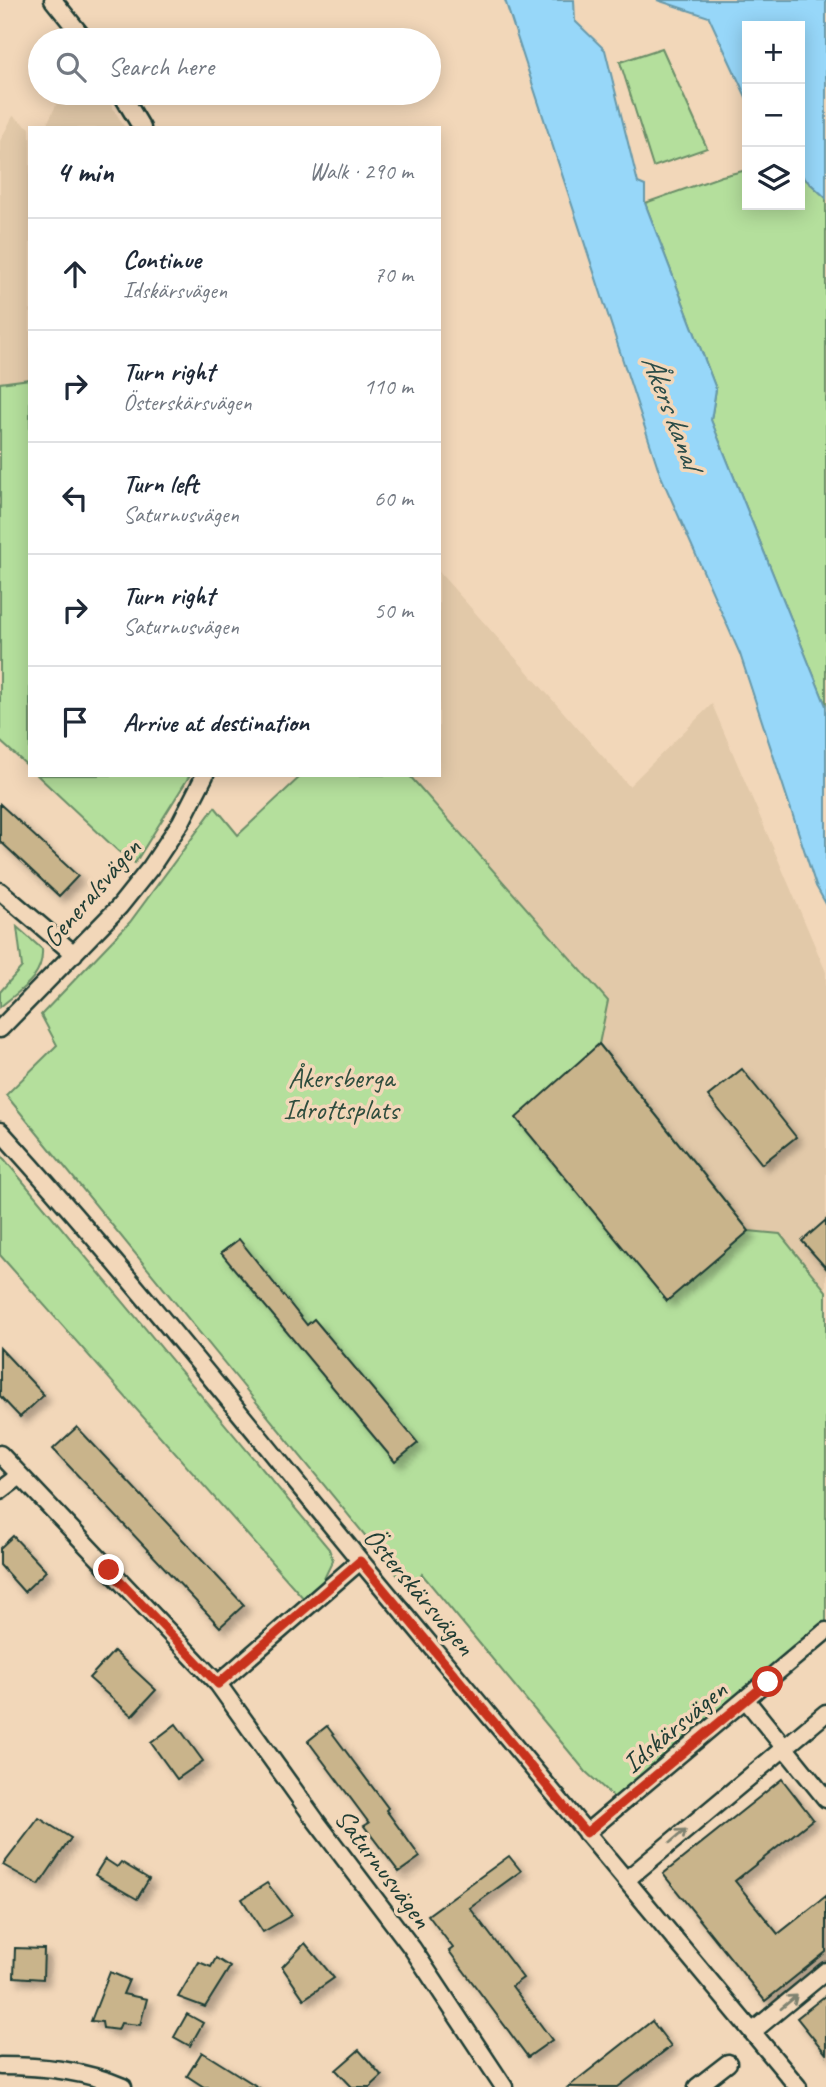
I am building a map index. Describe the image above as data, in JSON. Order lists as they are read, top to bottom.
{
  "streets": {
    "street": [
      "Generalsvägen",
      "Österskärsvägen",
      "Idskärsvägen",
      "Saturnusvägen"
    ]
  },
  "crossings": [
    ["Österskärsvägen", "Idskärsvägen"]
  ],
  "water": ["Åkers kanal"],
  "parks": ["Åkersberga Idrottsplats"],
  "page": {
    "map_buttons": ["+", "−"],
    "search": "Search here",
    "heading": ["4 min", "Walk · 290 m"],
    "list": [
      ["Continue", "Idskärsvägen", "70 m"],
      ["Turn right", "Österskärsvägen", "110 m"],
      ["Turn left", "Saturnusvägen", "60 m"],
      ["Turn right", "Saturnusvägen", "50 m"],
      "Arrive at destination"
    ]
  }
}
